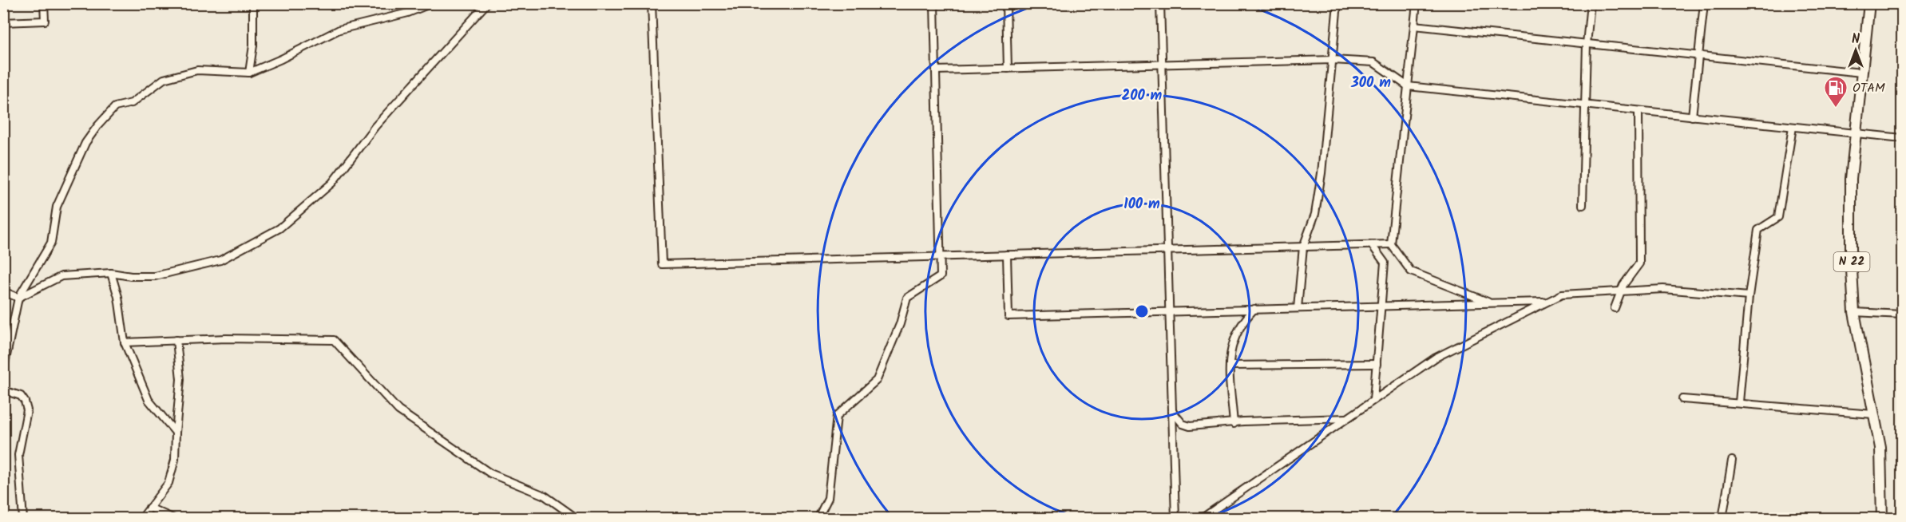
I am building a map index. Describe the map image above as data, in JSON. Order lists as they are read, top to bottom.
{
  "streets": {
    "main road": ["N 22"]
  },
  "places": {
    "fuel station": ["OTAM"]
  },
  "north": "top",
  "rings": ["300 m", "200 m", "100 m"]
}
